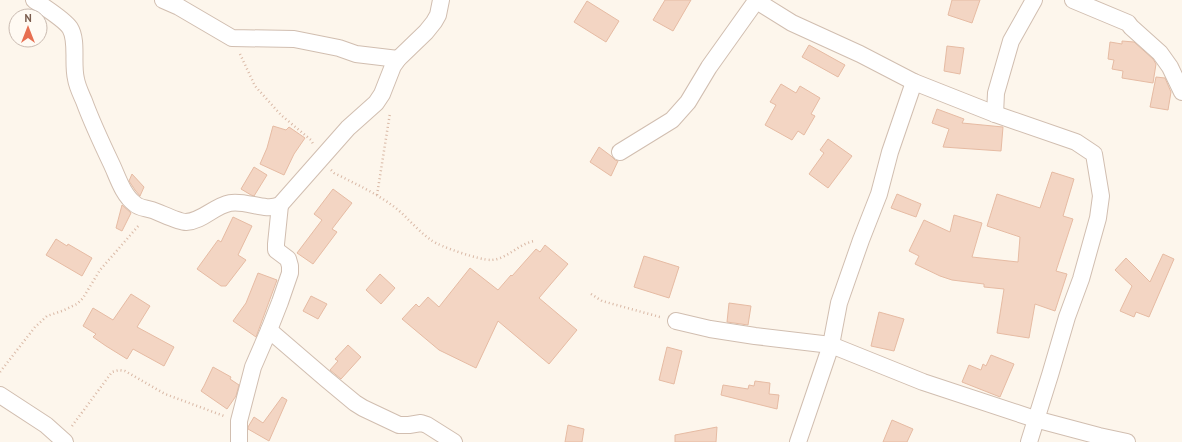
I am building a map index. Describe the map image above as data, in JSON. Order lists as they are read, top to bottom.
{
  "north": "top"
}
